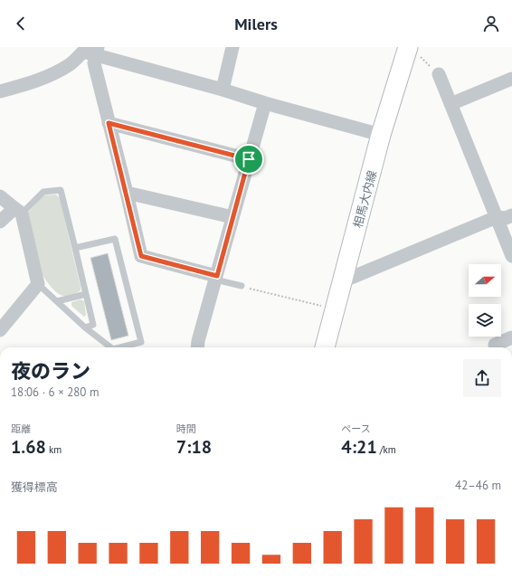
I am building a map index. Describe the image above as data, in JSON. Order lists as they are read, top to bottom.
{
  "streets": {
    "main road": ["相馬大内線"]
  },
  "north": "right",
  "page": {
    "header": "Milers",
    "heading": ["夜のラン", "18:06 · 6 × 280 m"],
    "stats": [
      ["距離", "1.68 km"],
      ["時間", "7:18"],
      ["ペース", "4:21 /km"]
    ],
    "chart": ["獲得標高", "42–46 m"]
  }
}
